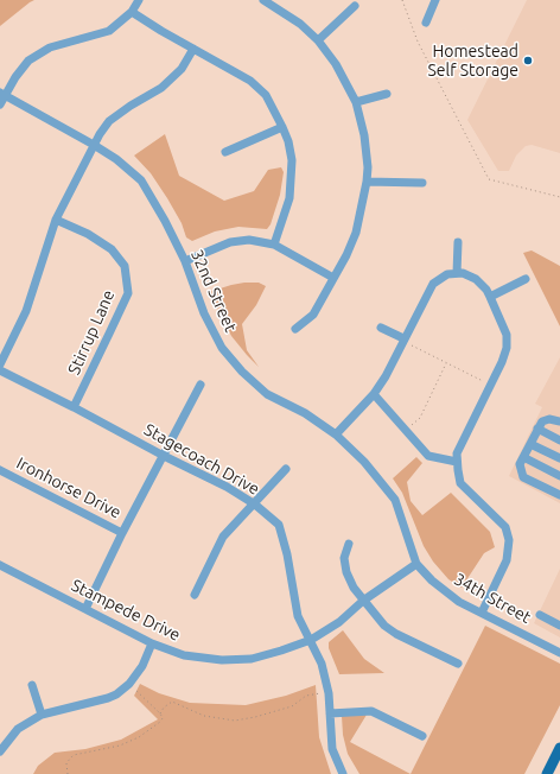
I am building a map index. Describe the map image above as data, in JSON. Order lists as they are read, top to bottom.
{
  "streets": {
    "street": [
      "32nd Street",
      "Stirrup Lane",
      "Stagecoach Drive",
      "Ironhorse Drive",
      "34th Street",
      "Stampede Drive"
    ]
  },
  "crossings": [
    ["32nd Street", "34th Street"],
    ["32nd Street", "Stampede Drive"],
    ["Stirrup Lane", "Stagecoach Drive"],
    ["Stagecoach Drive", "Stampede Drive"],
    ["34th Street", "Stampede Drive"]
  ],
  "places": ["Homestead Self Storage"]
}
